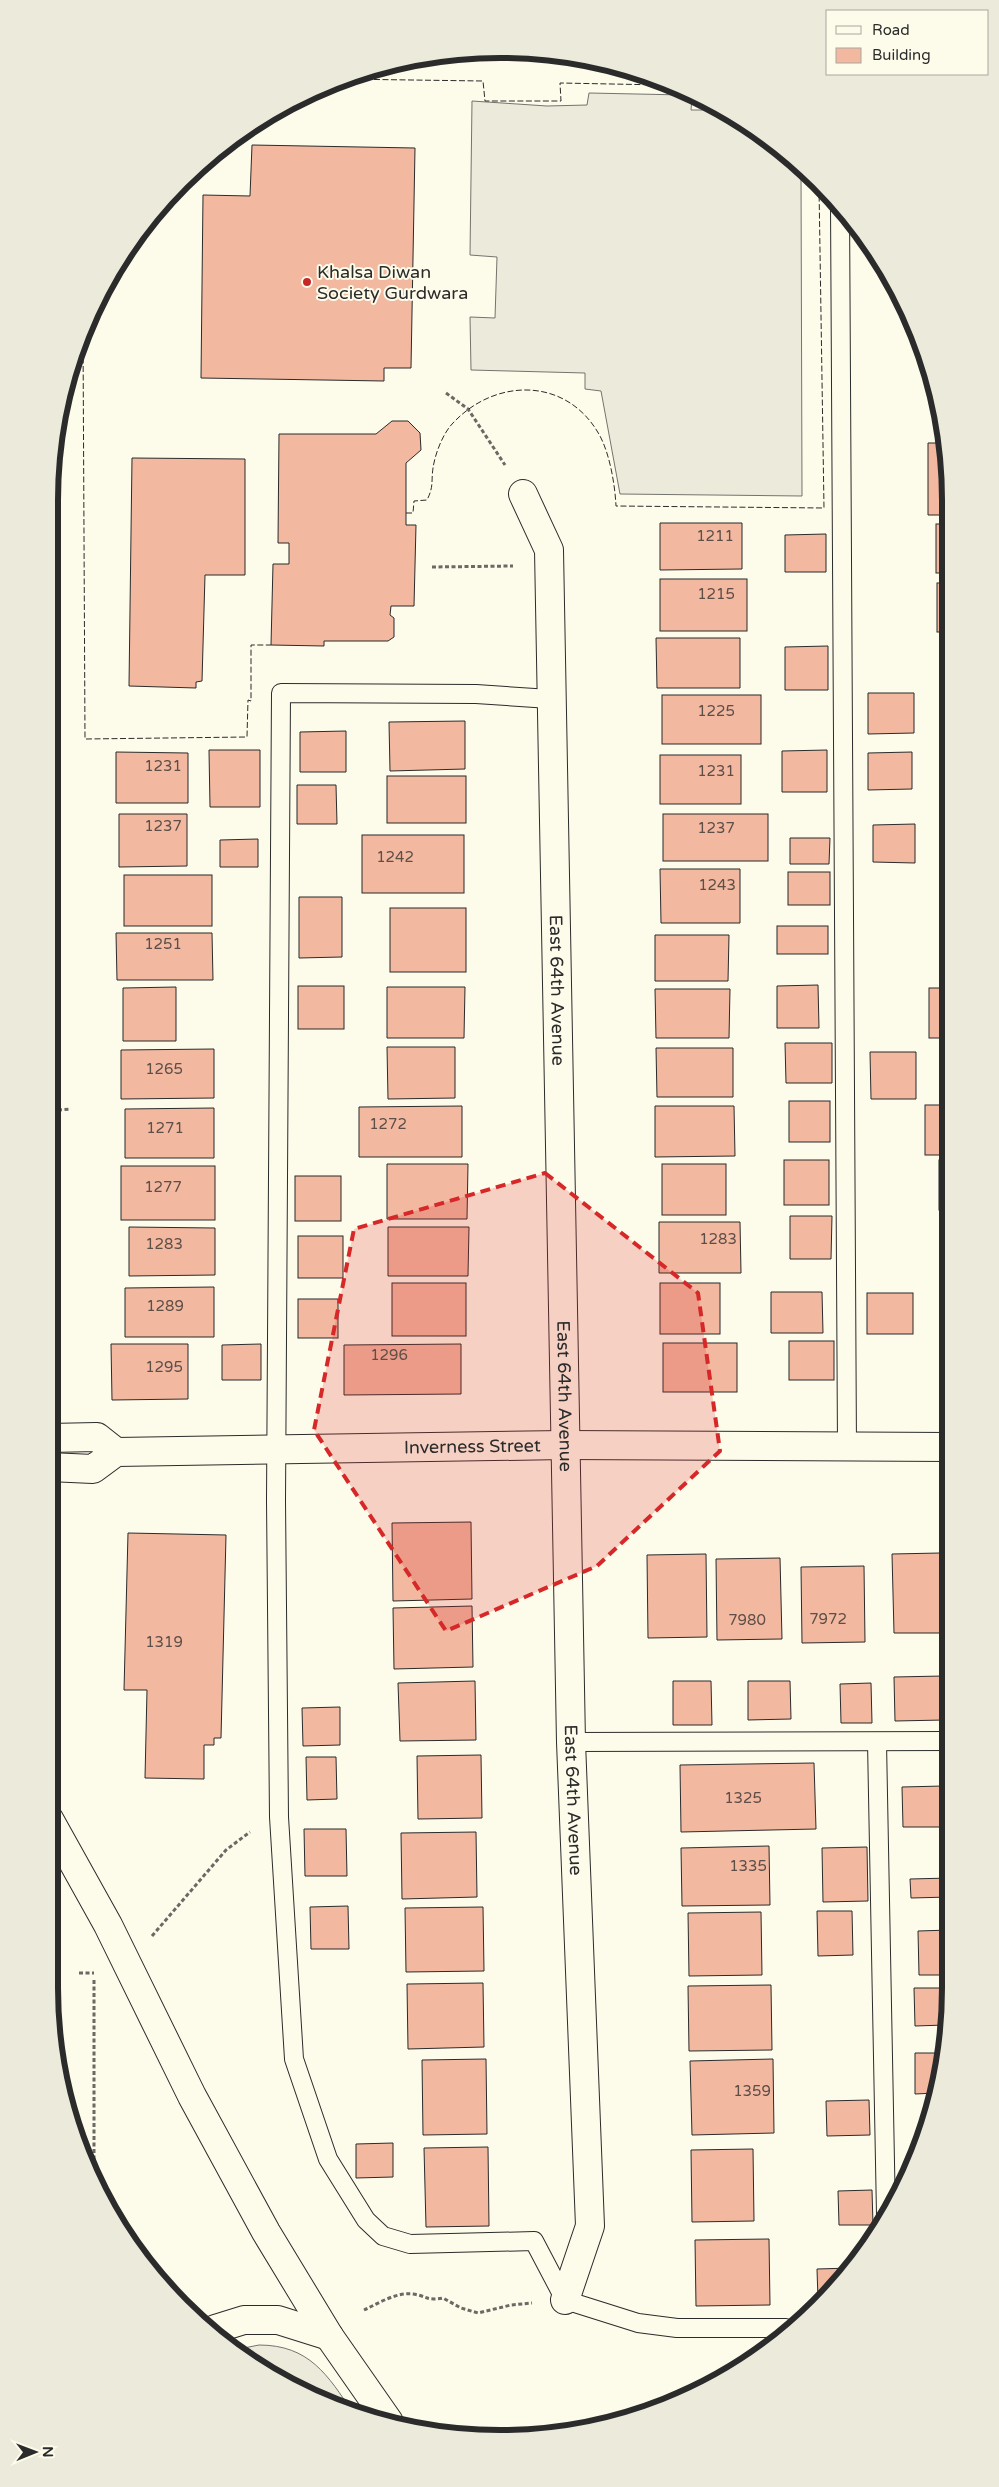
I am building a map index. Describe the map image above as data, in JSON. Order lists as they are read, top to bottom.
{
  "streets": {
    "street": ["East 64th Avenue", "Inverness Street"]
  },
  "crossings": [
    ["East 64th Avenue", "Inverness Street"]
  ],
  "places": ["Khalsa Diwan Society Gurdwara"],
  "house_numbers": [
    "1211",
    "1215",
    "1225",
    "1231",
    "1231",
    "1237",
    "1237",
    "1242",
    "1243",
    "1251",
    "1265",
    "1272",
    "1271",
    "1277",
    "1283",
    "1283",
    "1289",
    "1296",
    "1295",
    "7972",
    "7980",
    "1319",
    "1325",
    "1335",
    "1359"
  ],
  "legend": ["Road", "Building"],
  "north": "right"
}
